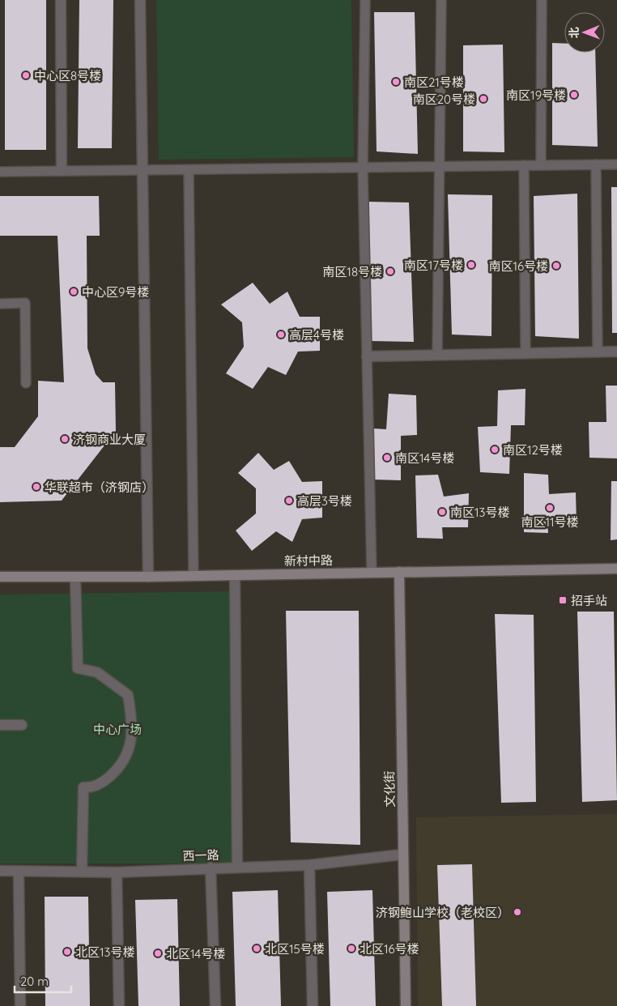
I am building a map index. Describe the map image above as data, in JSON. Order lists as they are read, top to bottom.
{
  "streets": {
    "street": ["新村中路", "文化街", "西一路"]
  },
  "crossings": [
    ["新村中路", "文化街"],
    ["文化街", "西一路"]
  ],
  "parks": ["中心广场"],
  "places": {
    "other": [
      "中心区8号楼",
      "南区21号楼",
      "南区19号楼",
      "南区20号楼",
      "南区17号楼",
      "南区16号楼",
      "南区18号楼",
      "中心区9号楼",
      "高层4号楼",
      "济钢商业大厦",
      "南区12号楼",
      "南区14号楼",
      "华联超市（济钢店）",
      "高层3号楼",
      "南区11号楼",
      "南区13号楼",
      "济钢鲍山学校（老校区）",
      "北区15号楼",
      "北区16号楼",
      "北区13号楼",
      "北区14号楼"
    ],
    "transit": ["招手站"]
  },
  "scale_bar": "20 m",
  "north": "left"
}
